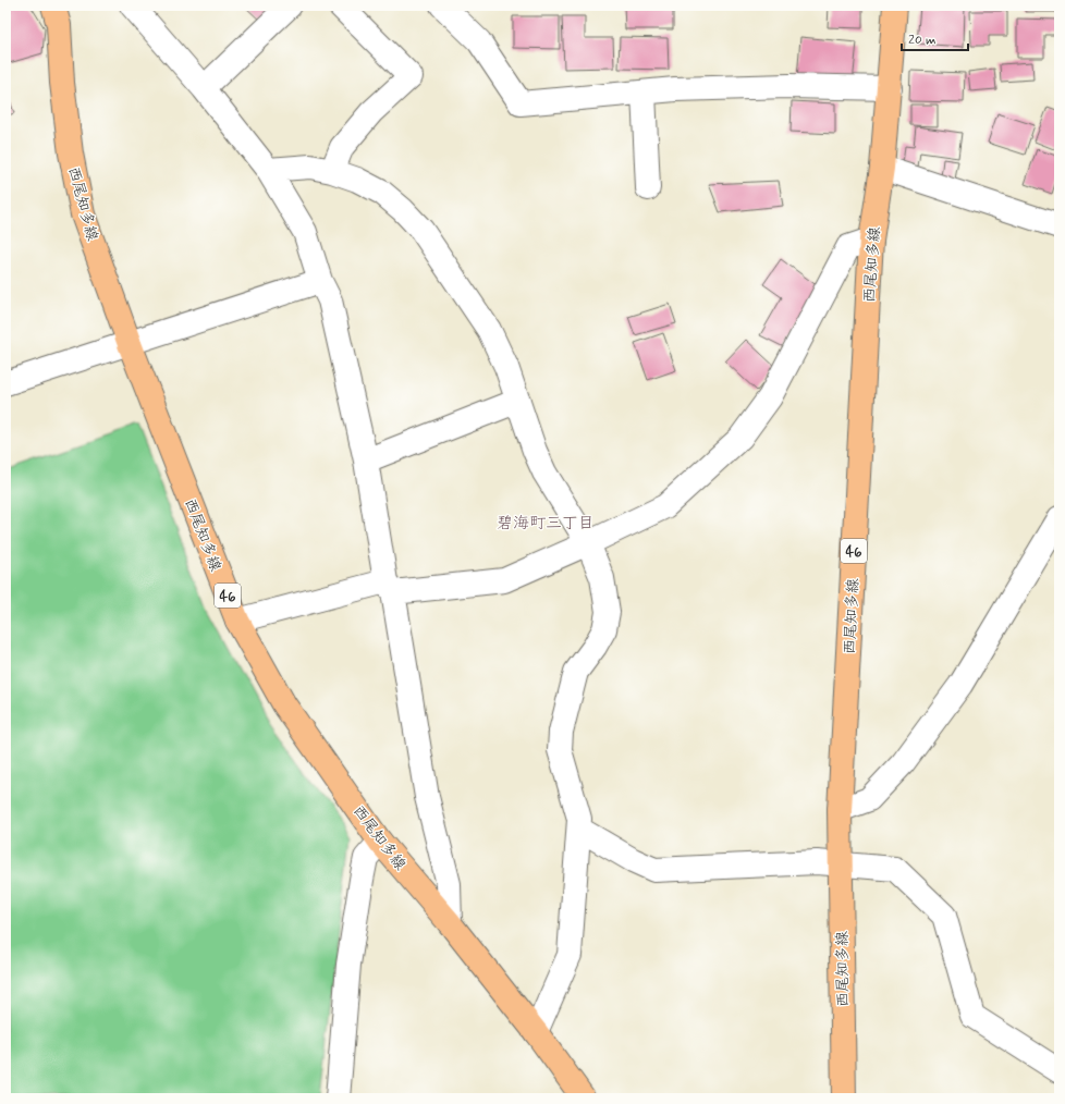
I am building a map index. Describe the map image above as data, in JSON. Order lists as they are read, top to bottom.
{
  "streets": {
    "main road": ["西尾知多線", "46"]
  },
  "districts": ["碧海町三丁目"],
  "scale_bar": "20 m"
}
